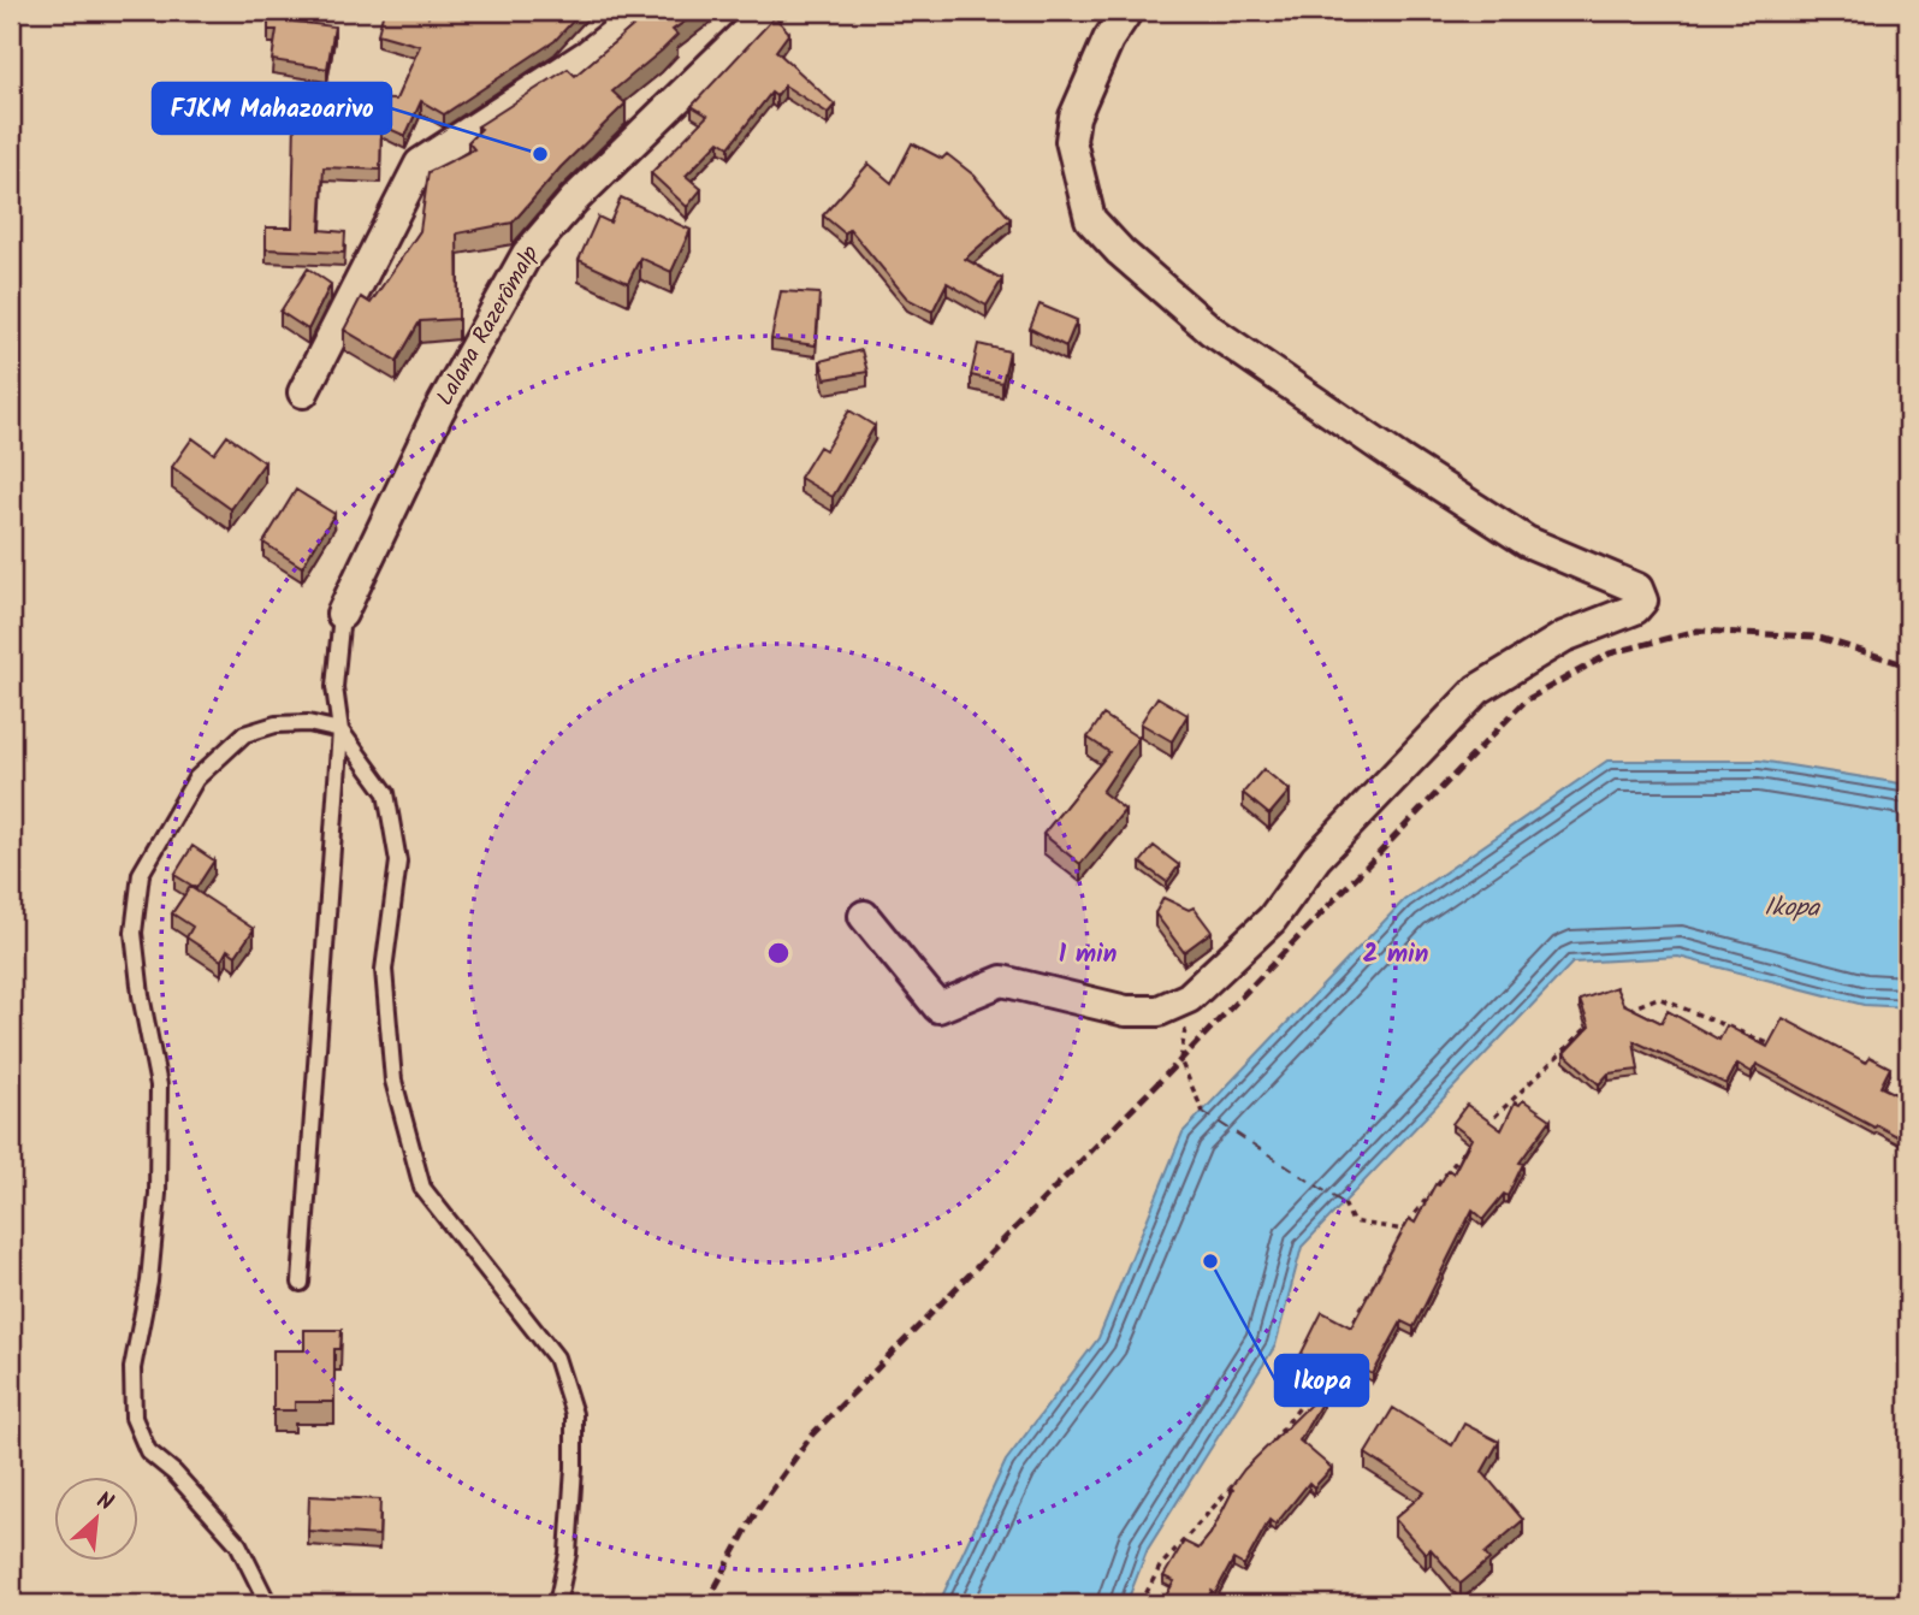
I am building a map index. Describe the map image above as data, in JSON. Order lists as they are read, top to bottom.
{
  "streets": {
    "street": ["Lalana Razerômalp"]
  },
  "water": ["Ikopa"],
  "places": ["FJKM Mahazoarivo", "Ikopa"],
  "north": "top right",
  "rings": ["1 min", "2 min"]
}
